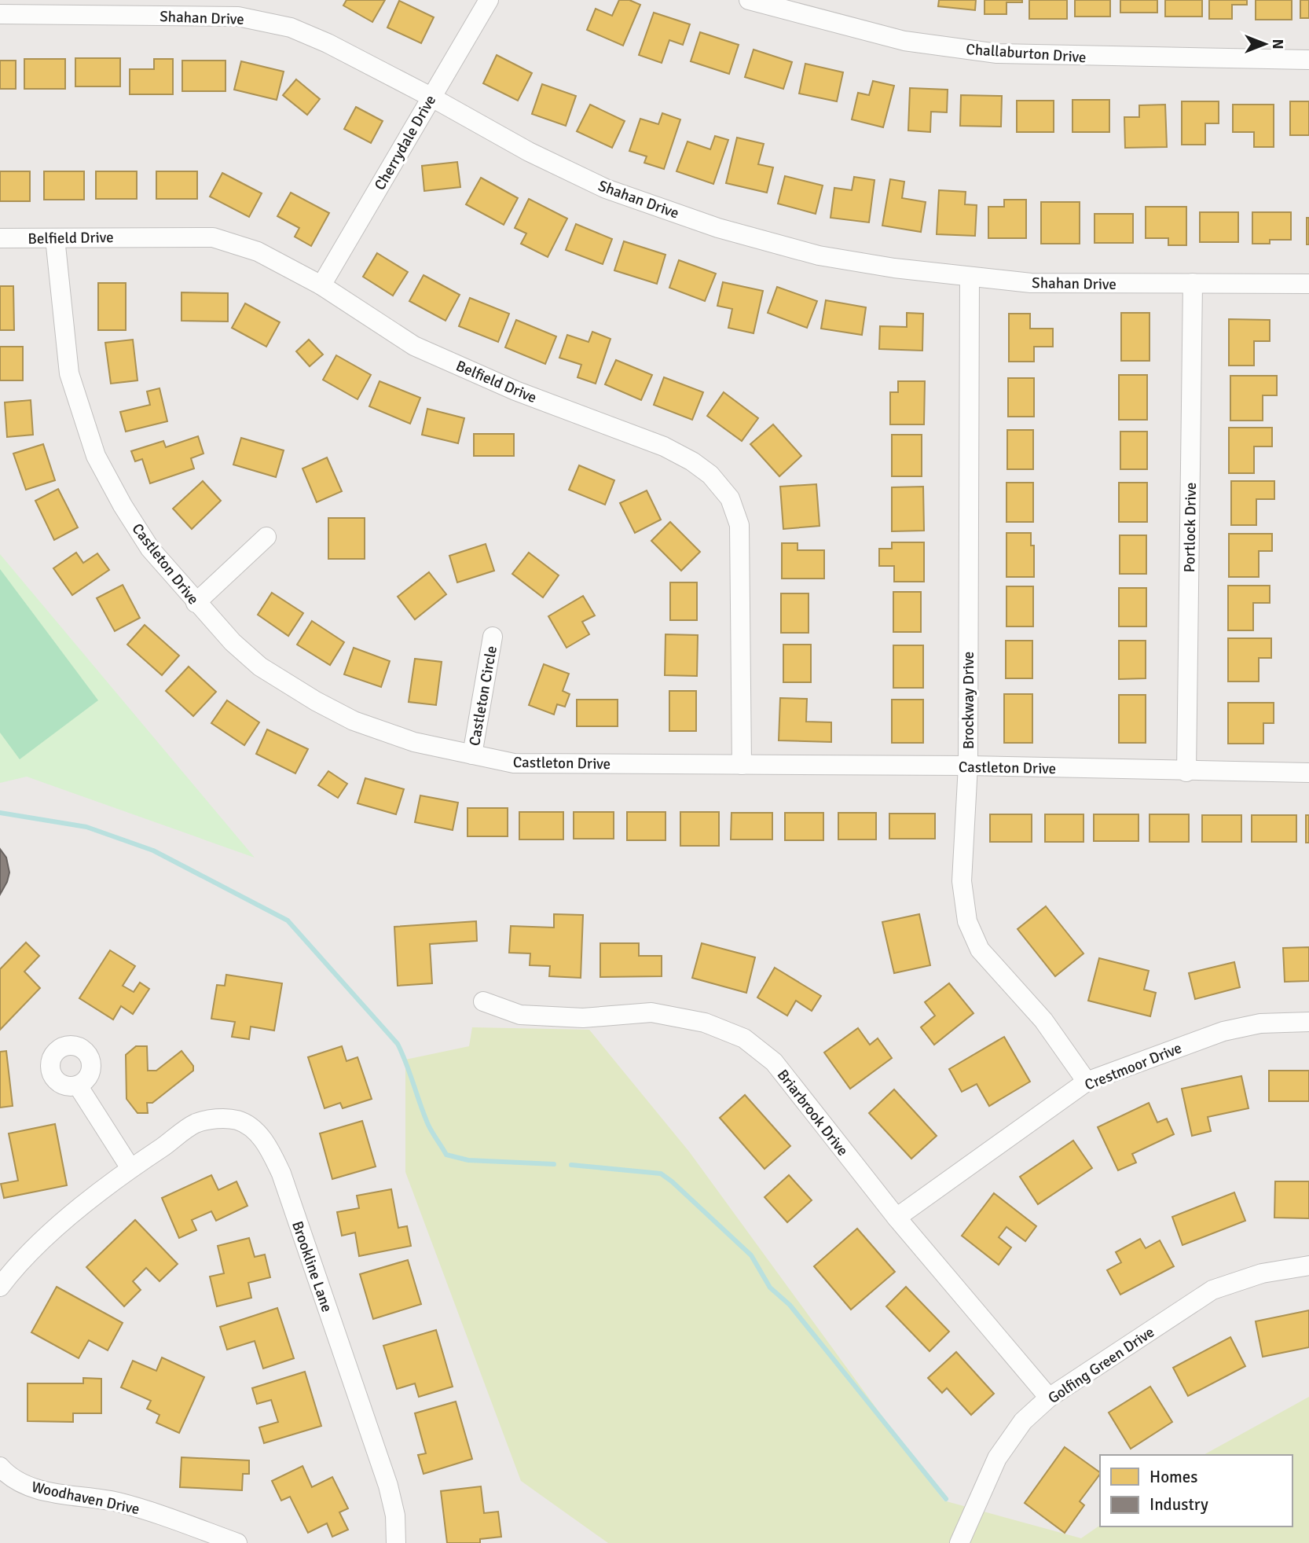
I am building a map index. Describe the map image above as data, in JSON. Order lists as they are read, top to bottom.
{
  "streets": {
    "street": [
      "Shahan Drive",
      "Challaburton Drive",
      "Cherrydale Drive",
      "Belfield Drive",
      "Portlock Drive",
      "Castleton Drive",
      "Castleton Circle",
      "Brockway Drive",
      "Crestmoor Drive",
      "Briarbrook Drive",
      "Brookline Lane",
      "Golfing Green Drive",
      "Woodhaven Drive"
    ]
  },
  "crossings": [
    ["Shahan Drive", "Cherrydale Drive"],
    ["Shahan Drive", "Portlock Drive"],
    ["Shahan Drive", "Brockway Drive"],
    ["Cherrydale Drive", "Belfield Drive"],
    ["Belfield Drive", "Castleton Drive"],
    ["Portlock Drive", "Castleton Drive"],
    ["Castleton Drive", "Castleton Circle"],
    ["Castleton Drive", "Brockway Drive"],
    ["Brockway Drive", "Crestmoor Drive"],
    ["Crestmoor Drive", "Briarbrook Drive"],
    ["Briarbrook Drive", "Golfing Green Drive"]
  ],
  "legend": ["Homes", "Industry"],
  "north": "right"
}
